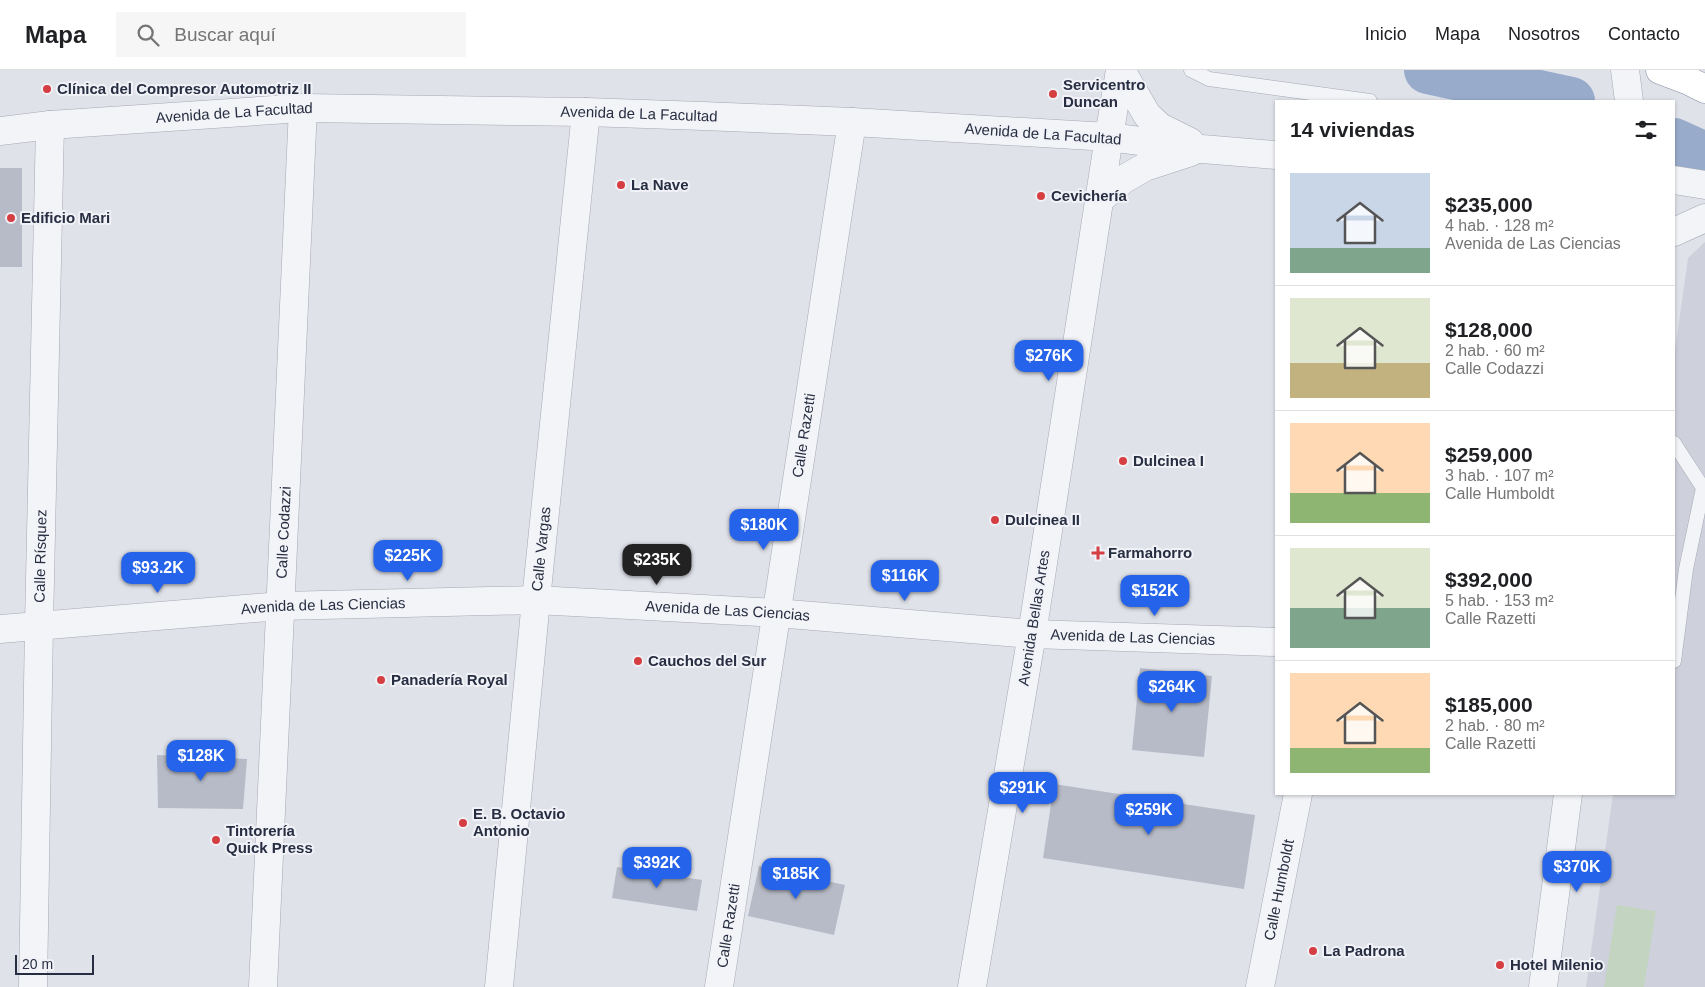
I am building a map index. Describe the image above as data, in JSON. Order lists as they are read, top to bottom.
{
  "streets": {
    "street": [
      "Avenida de La Facultad",
      "Calle Razetti",
      "Calle Codazzi",
      "Calle Vargas",
      "Calle Rísquez",
      "Avenida de Las Ciencias",
      "Avenida Bellas Artes",
      "Calle Humboldt"
    ]
  },
  "crossings": [
    ["Avenida de La Facultad", "Calle Razetti"],
    ["Avenida de La Facultad", "Calle Codazzi"],
    ["Avenida de La Facultad", "Calle Vargas"],
    ["Avenida de La Facultad", "Calle Rísquez"],
    ["Avenida de La Facultad", "Avenida Bellas Artes"],
    ["Calle Razetti", "Avenida de Las Ciencias"],
    ["Calle Codazzi", "Avenida de Las Ciencias"],
    ["Calle Vargas", "Avenida de Las Ciencias"],
    ["Calle Rísquez", "Avenida de Las Ciencias"],
    ["Avenida de Las Ciencias", "Avenida Bellas Artes"]
  ],
  "places": {
    "other": [
      "Clínica del Compresor Automotriz II",
      "Servicentro Duncan",
      "La Nave",
      "Cevichería",
      "Edificio Mari",
      "Dulcinea I",
      "Dulcinea II",
      "Cauchos del Sur",
      "Panadería Royal",
      "E. B. Octavio Antonio",
      "Tintorería Quick Press",
      "La Padrona",
      "Hotel Milenio"
    ],
    "health": ["Farmahorro"]
  },
  "scale_bar": "20 m",
  "page": {
    "header": "Mapa",
    "search": "Buscar aquí",
    "nav": [
      "Inicio",
      "Mapa",
      "Nosotros",
      "Contacto"
    ],
    "heading": "14 viviendas",
    "list": [
      {
        "name": "$235,000",
        "note": "4 hab. · 128 m² · Avenida de Las Ciencias"
      },
      {
        "name": "$128,000",
        "note": "2 hab. · 60 m² · Calle Codazzi"
      },
      {
        "name": "$259,000",
        "note": "3 hab. · 107 m² · Calle Humboldt"
      },
      {
        "name": "$392,000",
        "note": "5 hab. · 153 m² · Calle Razetti"
      },
      {
        "name": "$185,000",
        "note": "2 hab. · 80 m² · Calle Razetti"
      }
    ],
    "price": [
      "$276K",
      "$180K",
      "$225K",
      "$235K",
      "$93.2K",
      "$116K",
      "$152K",
      "$264K",
      "$128K",
      "$291K",
      "$259K",
      "$392K",
      "$370K",
      "$185K"
    ],
    "scale": "20 m"
  }
}
